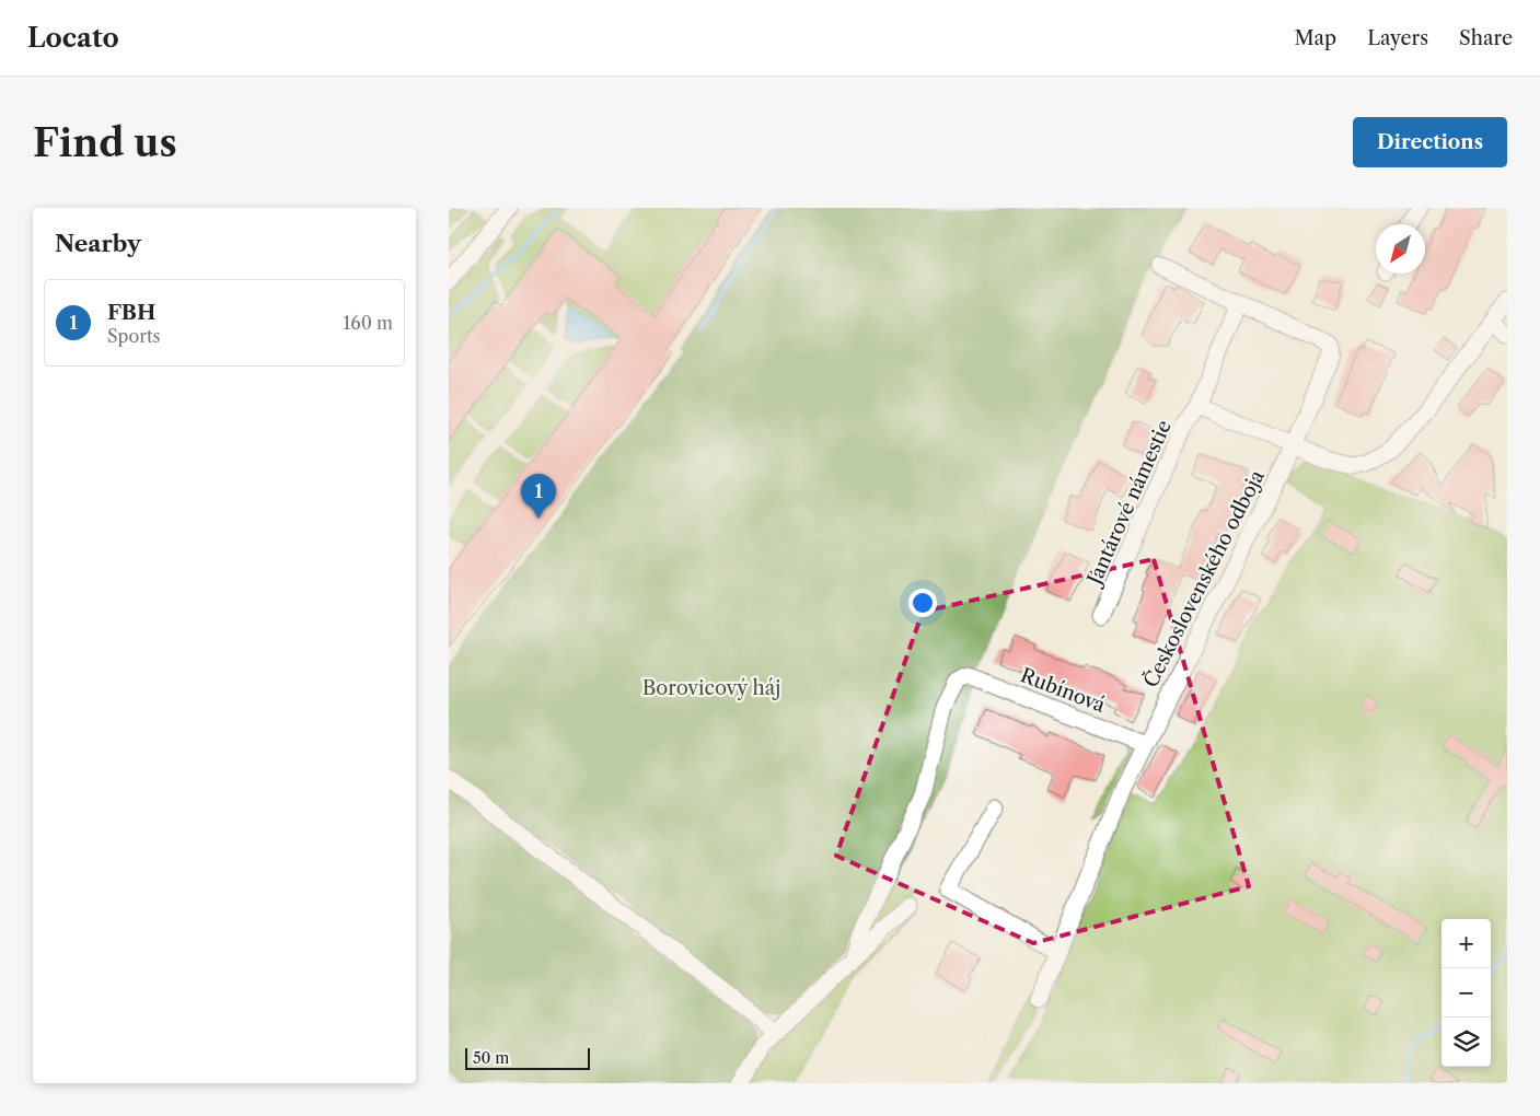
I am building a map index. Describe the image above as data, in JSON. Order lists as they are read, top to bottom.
{
  "streets": {
    "street": ["Jantárové námestie", "Československého odboja", "Rubínová"]
  },
  "crossings": [
    ["Československého odboja", "Rubínová"]
  ],
  "parks": ["Borovicový háj"],
  "scale_bar": "50 m",
  "north": "bottom left",
  "page": {
    "header": "Locato",
    "nav": ["Map", "Layers", "Share"],
    "buttons": "Directions",
    "title": "Find us",
    "heading": "Nearby",
    "list": [
      {
        "mark": "1",
        "name": "FBH",
        "note": "Sports",
        "value": "160 m"
      }
    ],
    "pins": "1",
    "map_buttons": ["+", "−"],
    "scale": "50 m"
  }
}
